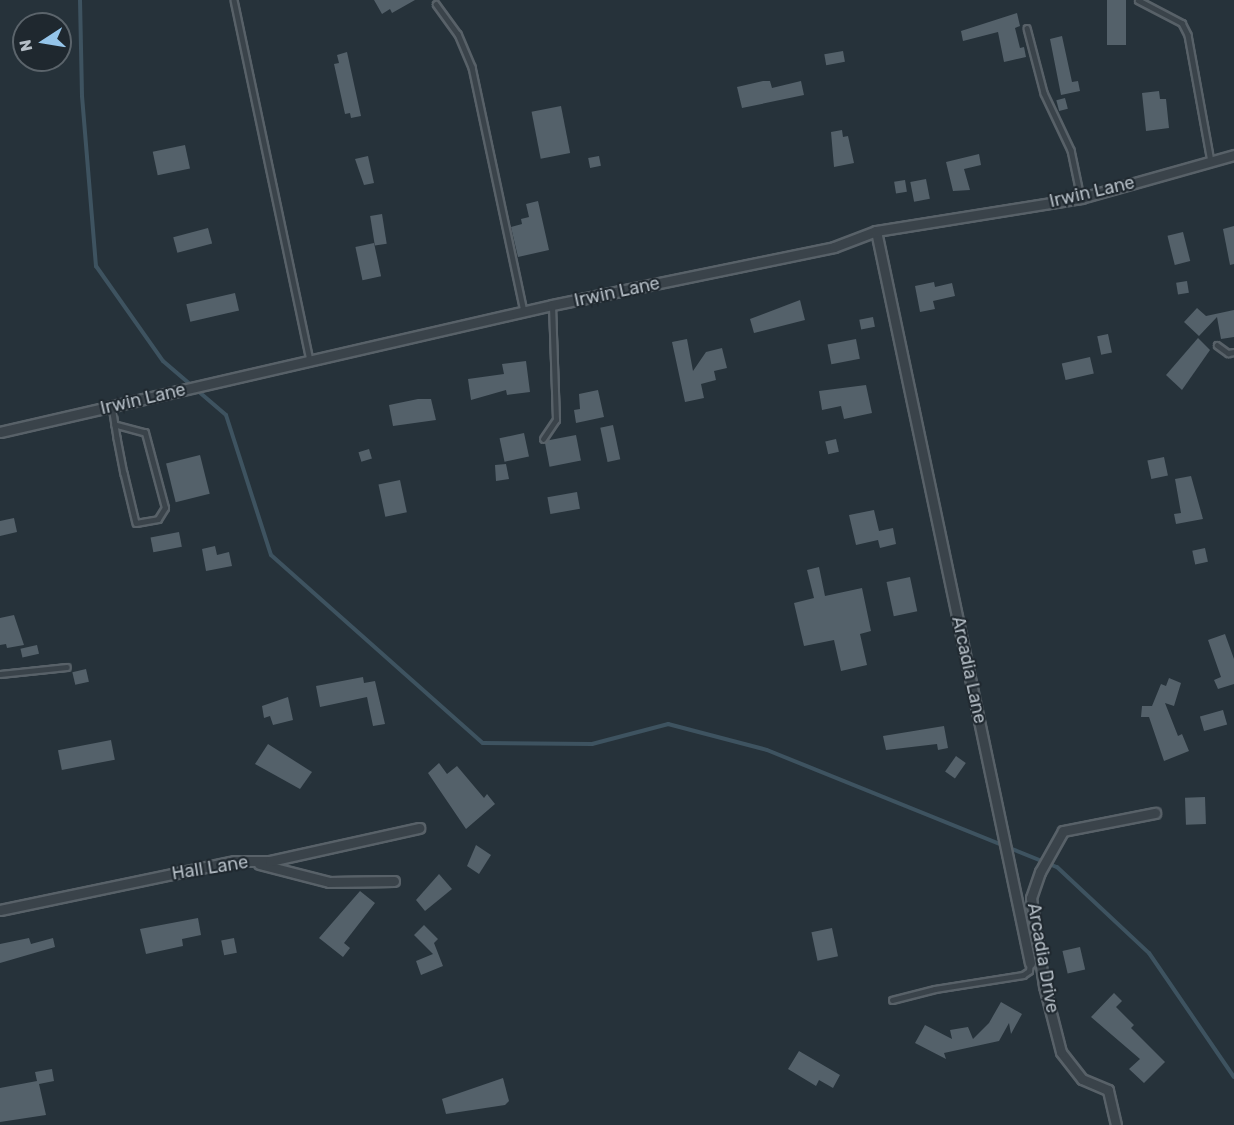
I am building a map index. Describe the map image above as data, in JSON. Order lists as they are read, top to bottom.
{
  "streets": {
    "street": [
      "Irwin Lane",
      "Arcadia Lane",
      "Hall Lane",
      "Arcadia Drive"
    ]
  },
  "crossings": [
    ["Irwin Lane", "Arcadia Lane"]
  ],
  "north": "left"
}
